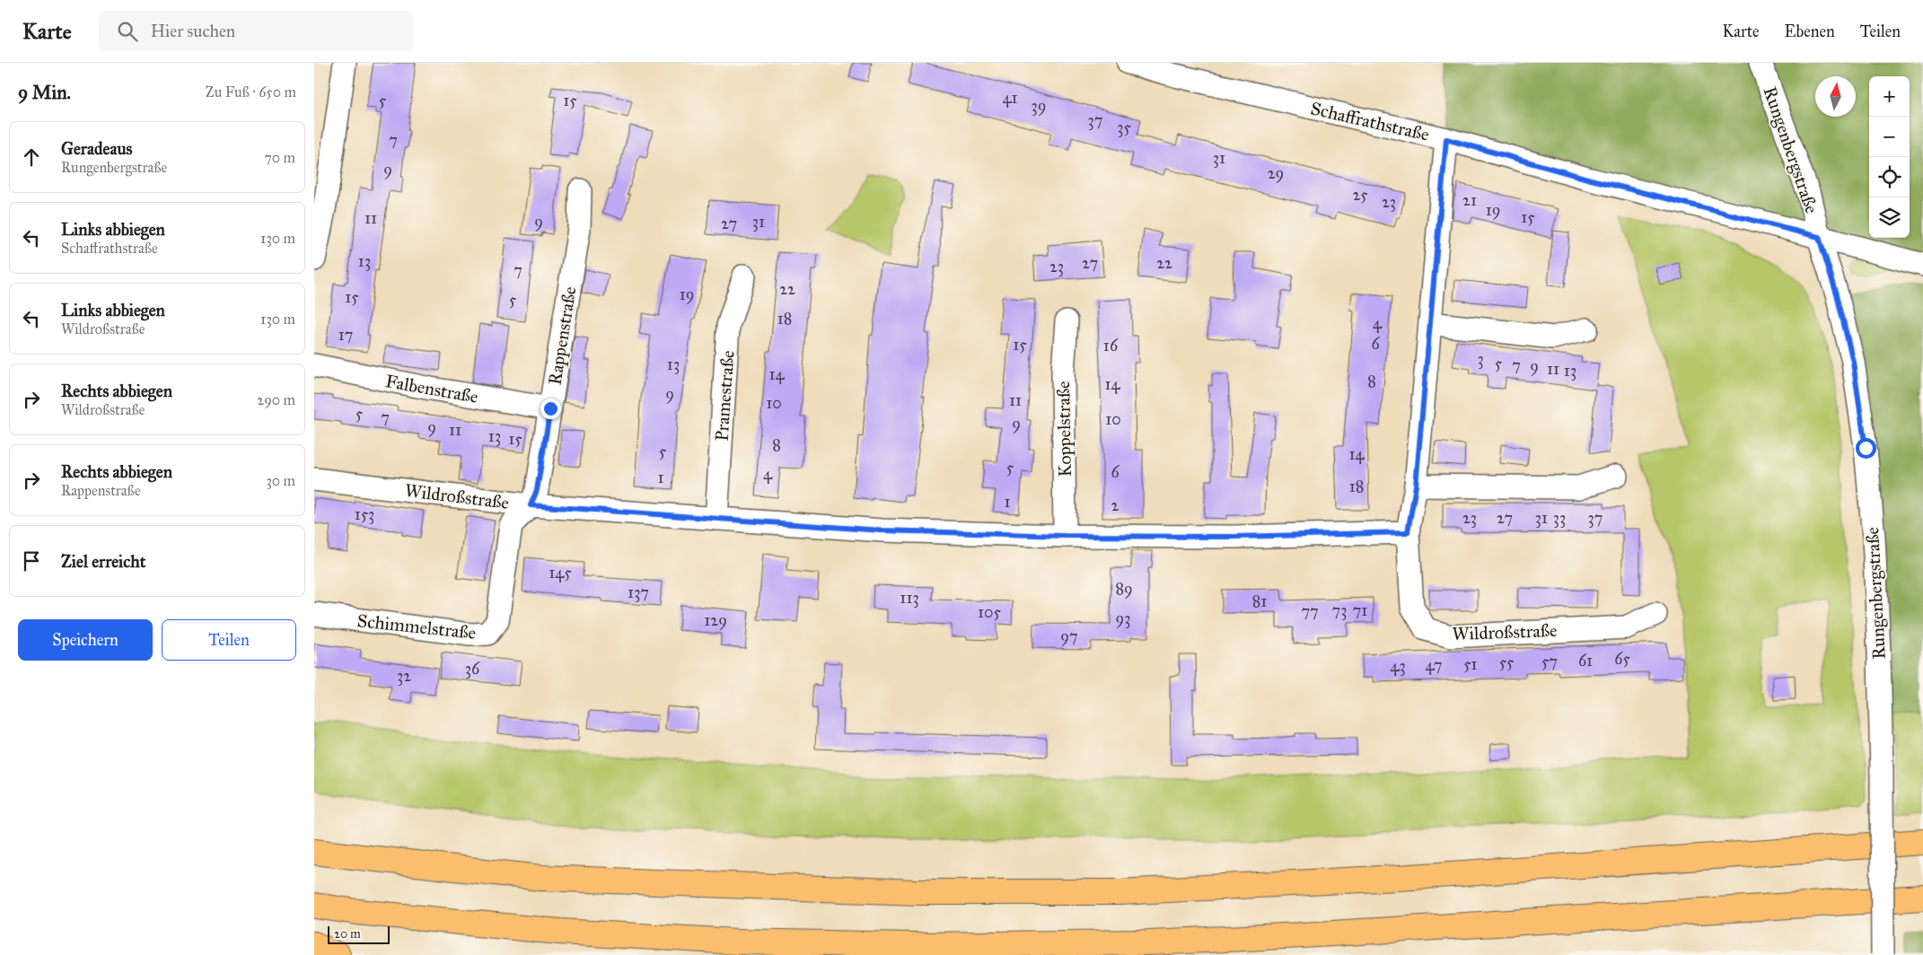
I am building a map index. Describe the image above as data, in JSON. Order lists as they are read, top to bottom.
{
  "streets": {
    "street": [
      "Schaffrathstraße",
      "Rungenbergstraße",
      "Rappenstraße",
      "Falbenstraße",
      "Pramestraße",
      "Koppelstraße",
      "Wildroßstraße",
      "Schimmelstraße"
    ]
  },
  "crossings": [
    ["Schaffrathstraße", "Rungenbergstraße"],
    ["Schaffrathstraße", "Wildroßstraße"],
    ["Rappenstraße", "Falbenstraße"],
    ["Rappenstraße", "Wildroßstraße"],
    ["Rappenstraße", "Schimmelstraße"],
    ["Pramestraße", "Wildroßstraße"],
    ["Koppelstraße", "Wildroßstraße"],
    ["Wildroßstraße", "Schimmelstraße"]
  ],
  "house_numbers": [
    "41",
    "5",
    "15",
    "39",
    "37",
    "35",
    "7",
    "31",
    "9",
    "29",
    "25",
    "21",
    "23",
    "19",
    "15",
    "11",
    "9",
    "31",
    "27",
    "13",
    "27",
    "22",
    "23",
    "7",
    "22",
    "19",
    "15",
    "5",
    "18",
    "4",
    "17",
    "6",
    "15",
    "16",
    "3",
    "5",
    "13",
    "7",
    "9",
    "11",
    "13",
    "14",
    "8",
    "14",
    "9",
    "11",
    "10",
    "5",
    "7",
    "10",
    "9",
    "9",
    "11",
    "13",
    "15",
    "8",
    "5",
    "14",
    "5",
    "6",
    "4",
    "1",
    "18",
    "1",
    "2",
    "153",
    "23",
    "27",
    "31",
    "33",
    "37",
    "145",
    "89",
    "137",
    "113",
    "81",
    "73",
    "71",
    "77",
    "105",
    "93",
    "129",
    "97",
    "65",
    "61",
    "57",
    "55",
    "51",
    "47",
    "43",
    "36",
    "32"
  ],
  "scale_bar": "20 m",
  "north": "top",
  "page": {
    "header": "Karte",
    "search": "Hier suchen",
    "nav": ["Karte", "Ebenen", "Teilen"],
    "heading": ["9 Min.", "Zu Fuß · 650 m"],
    "map_buttons": ["+", "−"],
    "list": [
      ["Geradeaus", "Rungenbergstraße", "70 m"],
      ["Links abbiegen", "Schaffrathstraße", "130 m"],
      ["Links abbiegen", "Wildroßstraße", "130 m"],
      ["Rechts abbiegen", "Wildroßstraße", "290 m"],
      ["Rechts abbiegen", "Rappenstraße", "30 m"],
      "Ziel erreicht"
    ],
    "buttons": ["Speichern", "Teilen"],
    "scale": "20 m"
  }
}
